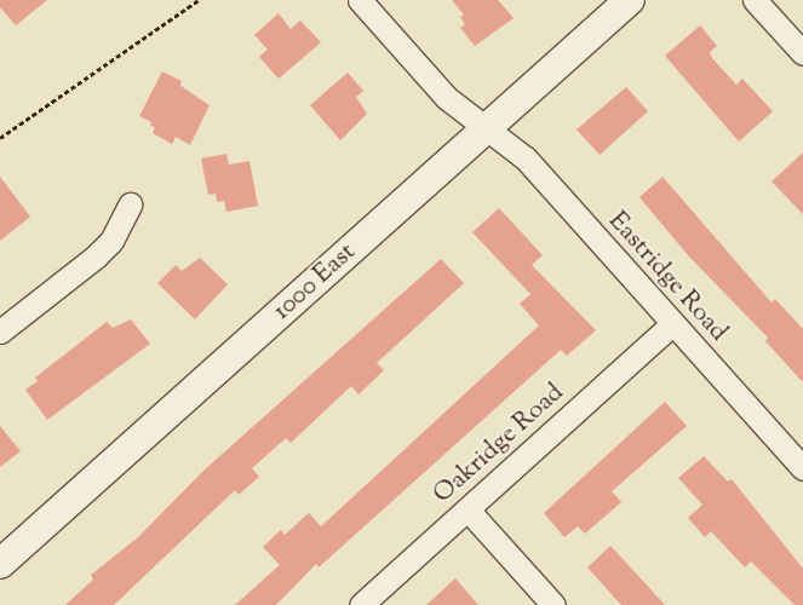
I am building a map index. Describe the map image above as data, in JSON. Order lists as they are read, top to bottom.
{
  "streets": {
    "street": ["Eastridge Road", "1000 East", "Oakridge Road"]
  },
  "crossings": [
    ["Eastridge Road", "1000 East"],
    ["Eastridge Road", "Oakridge Road"]
  ]
}
